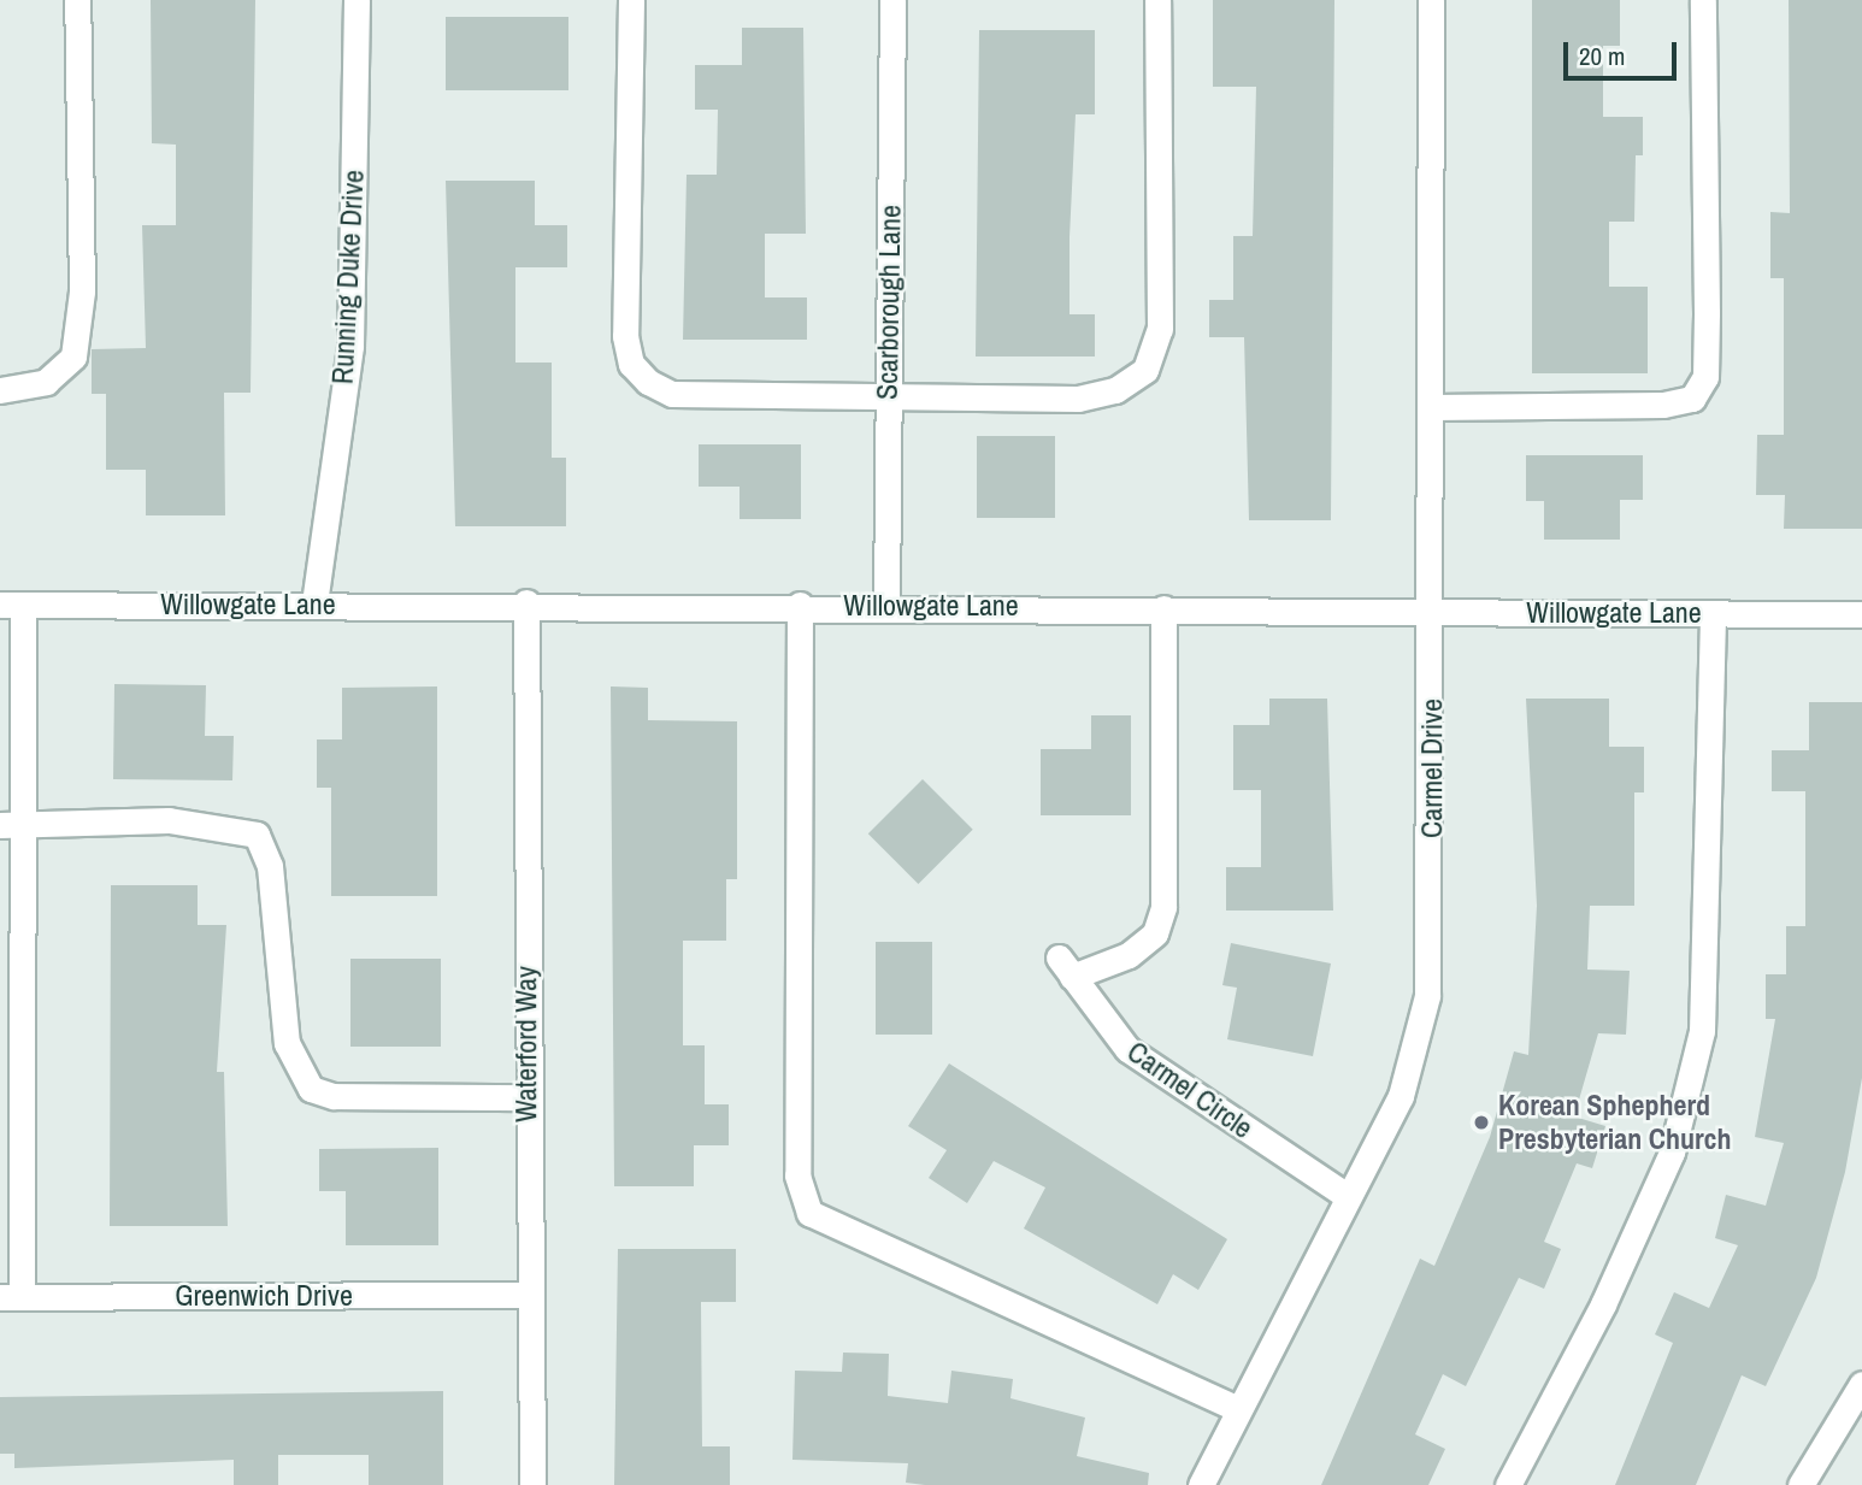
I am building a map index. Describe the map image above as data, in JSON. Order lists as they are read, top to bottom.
{
  "streets": {
    "street": [
      "Running Duke Drive",
      "Scarborough Lane",
      "Willowgate Lane",
      "Carmel Drive",
      "Waterford Way",
      "Carmel Circle",
      "Greenwich Drive"
    ]
  },
  "crossings": [
    ["Running Duke Drive", "Willowgate Lane"],
    ["Scarborough Lane", "Willowgate Lane"],
    ["Willowgate Lane", "Carmel Drive"],
    ["Willowgate Lane", "Waterford Way"],
    ["Willowgate Lane", "Carmel Circle"],
    ["Carmel Drive", "Carmel Circle"],
    ["Waterford Way", "Greenwich Drive"]
  ],
  "places": ["Korean Sphepherd Presbyterian Church"],
  "scale_bar": "20 m"
}
